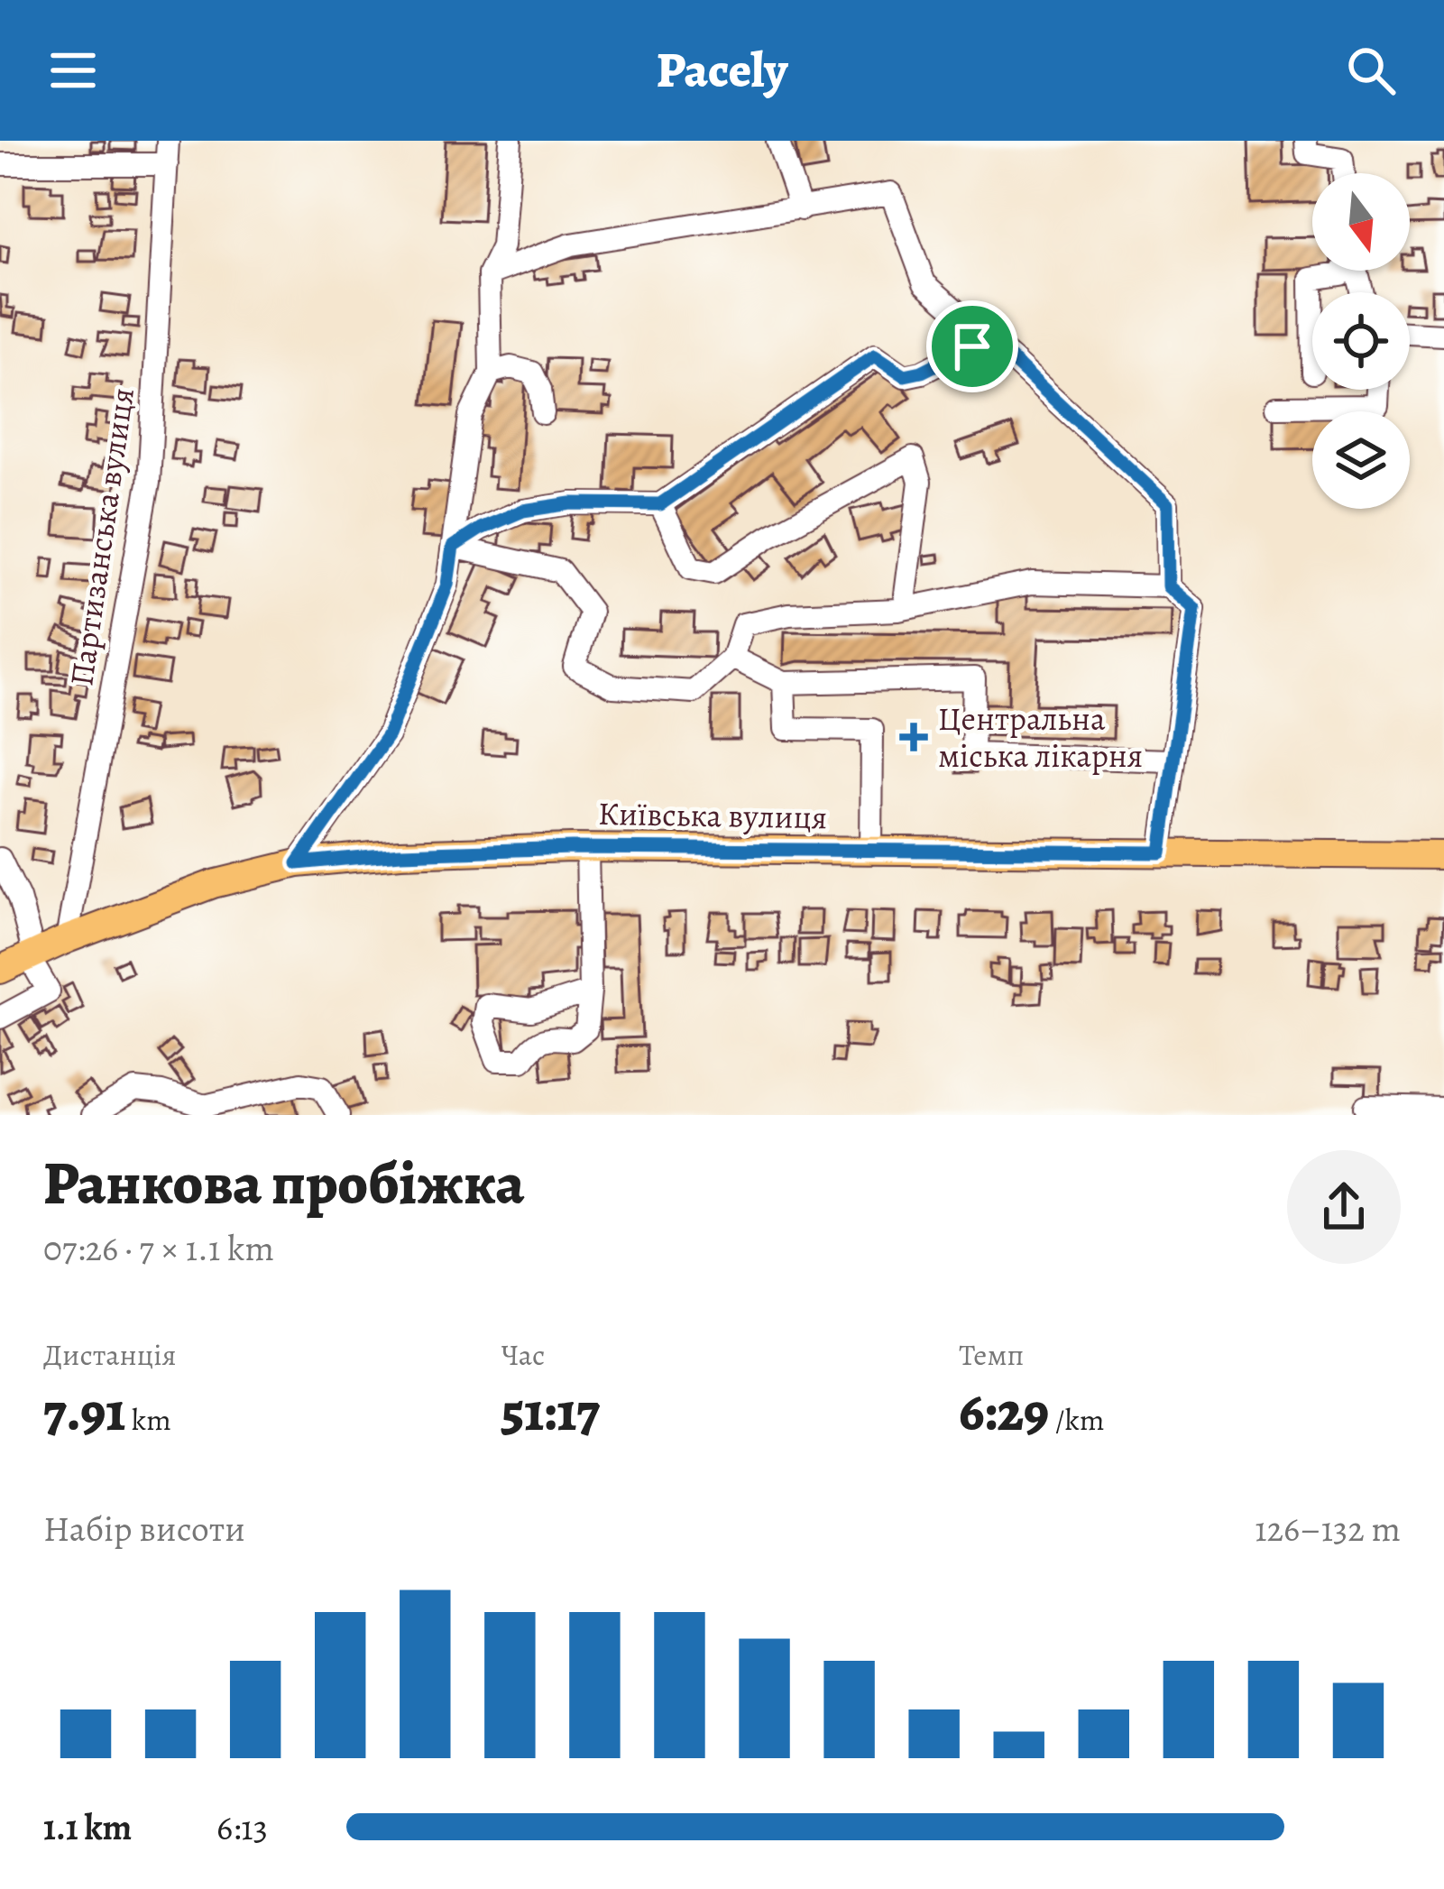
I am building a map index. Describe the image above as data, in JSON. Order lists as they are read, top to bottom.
{
  "streets": {
    "main road": ["Київська вулиця"],
    "street": ["Партизанська вулиця"]
  },
  "crossings": [
    ["Партизанська вулиця", "Київська вулиця"]
  ],
  "places": {
    "health": ["Центральна міська лікарня"]
  },
  "north": "bottom",
  "page": {
    "header": "Pacely",
    "heading": ["Ранкова пробіжка", "07:26 · 7 × 1.1 km"],
    "stats": [
      ["Дистанція", "7.91 km"],
      ["Час", "51:17"],
      ["Темп", "6:29 /km"]
    ],
    "chart": ["Набір висоти", "126–132 m"],
    "list": [
      {
        "name": "1.1 km",
        "note": "6:13"
      }
    ]
  }
}
